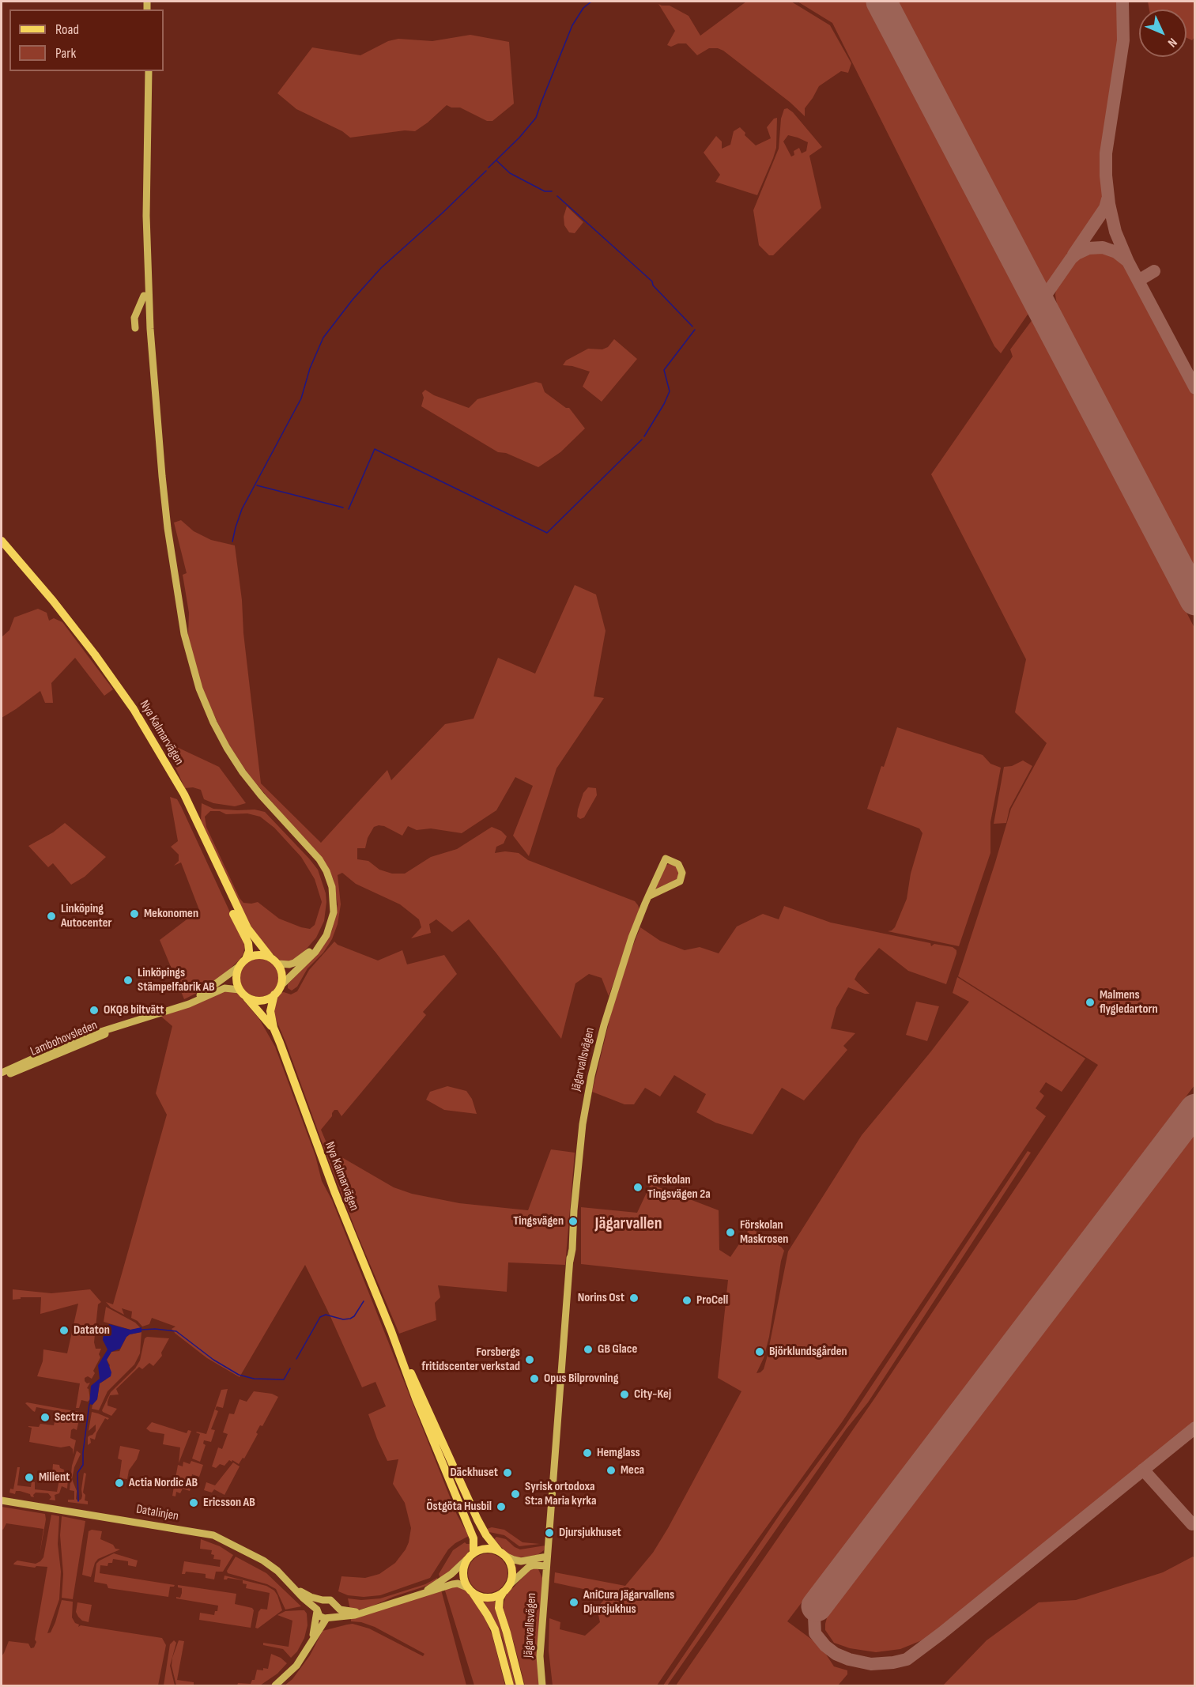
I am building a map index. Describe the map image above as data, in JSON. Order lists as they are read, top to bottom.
{
  "streets": {
    "main road": [
      "Nya Kalmarvägen",
      "Lambohovsleden",
      "Jägarvallsvägen",
      "Datalinjen"
    ]
  },
  "crossings": [
    ["Nya Kalmarvägen", "Lambohovsleden"],
    ["Nya Kalmarvägen", "Jägarvallsvägen"]
  ],
  "districts": ["Jägarvallen"],
  "places": [
    "Mekonomen",
    "Linköping Autocenter",
    "Linköpings Stämpelfabrik AB",
    "Malmens flygledartorn",
    "OKQ8 biltvätt",
    "Förskolan Tingsvägen 2a",
    "Tingsvägen",
    "Förskolan Maskrosen",
    "Norins Ost",
    "ProCell",
    "Dataton",
    "GB Glace",
    "Björklundsgården",
    "Forsbergs fritidscenter verkstad",
    "Opus Bilprovning",
    "City-Kej",
    "Sectra",
    "Hemglass",
    "Meca",
    "Däckhuset",
    "Milient",
    "Actia Nordic AB",
    "Syrisk ortodoxa St:a Maria kyrka",
    "Ericsson AB",
    "Östgöta Husbil",
    "Djursjukhuset",
    "AniCura Jägarvallens Djursjukhus"
  ],
  "legend": ["Road", "Park"],
  "north": "bottom right"
}
